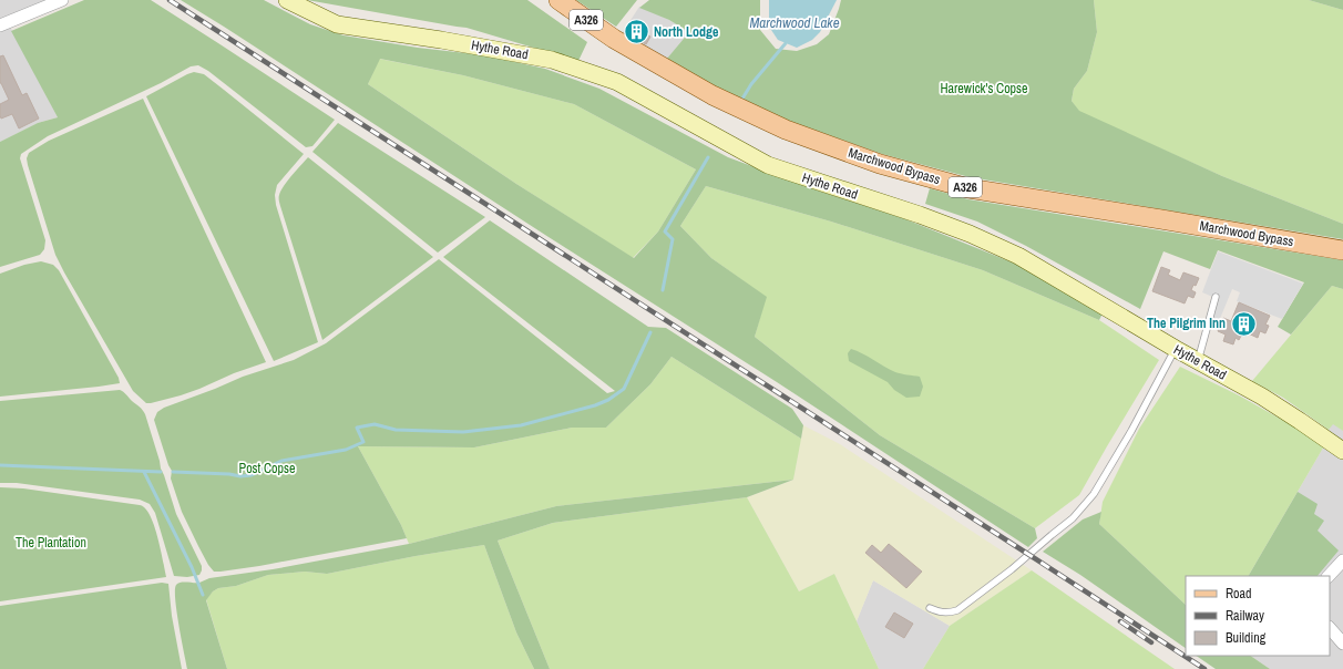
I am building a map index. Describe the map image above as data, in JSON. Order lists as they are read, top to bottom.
{
  "streets": {
    "main road": ["A326", "Marchwood Bypass"],
    "street": ["Hythe Road"]
  },
  "water": ["Marchwood Lake"],
  "parks": ["Harewick's Copse", "Post Copse", "The Plantation"],
  "places": {
    "building": ["North Lodge", "The Pilgrim Inn"]
  },
  "legend": ["Road", "Railway", "Building"]
}
